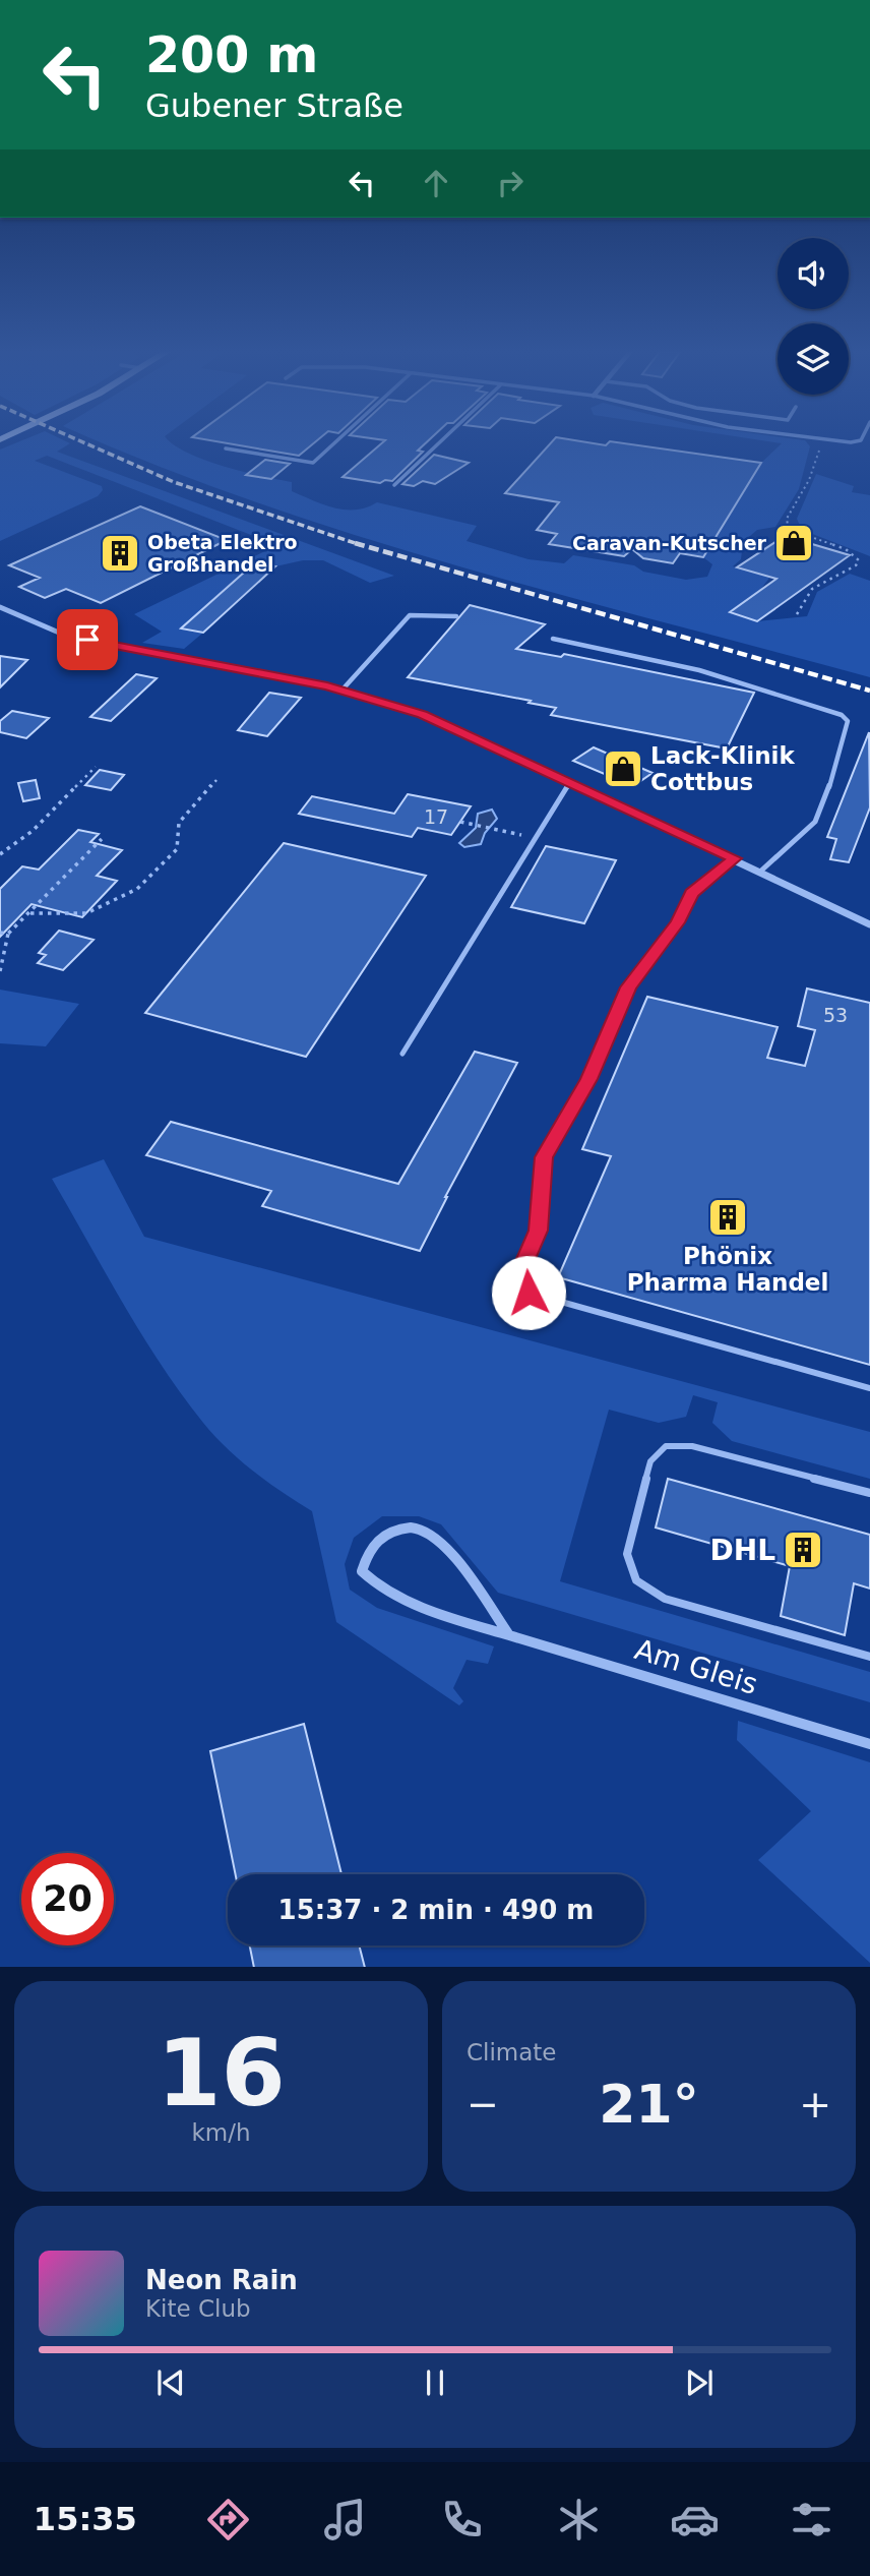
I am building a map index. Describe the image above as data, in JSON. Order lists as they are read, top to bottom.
{
  "streets": {
    "street": ["Am Gleis"]
  },
  "places": {
    "shop": ["Caravan-Kutscher", "Lack-Klinik Cottbus"],
    "building": ["Obeta Elektro Großhandel", "Phönix Pharma Handel", "DHL"]
  },
  "house_numbers": ["17", "53"],
  "page": {
    "turn": ["200 m", "Gubener Straße"],
    "limit": "20",
    "trip": "15:37 · 2 min · 490 m",
    "tile": [
      ["16", "km/h"],
      "Climate"
    ],
    "heat": ["−", "21°", "+"],
    "song": ["Neon Rain", "Kite Club"],
    "tabs": "15:35"
  }
}
